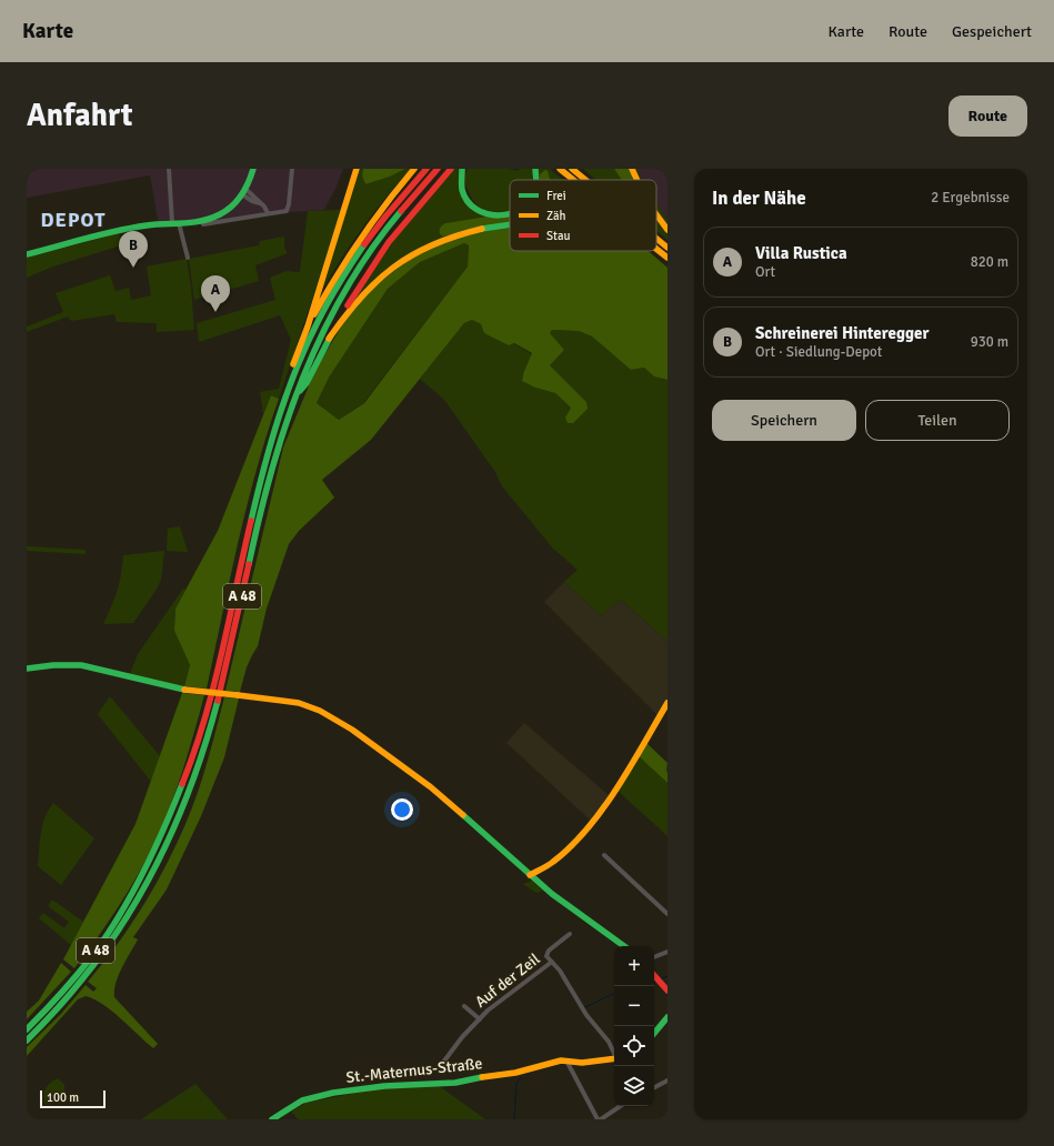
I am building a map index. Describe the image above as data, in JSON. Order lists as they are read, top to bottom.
{
  "streets": {
    "main road": ["A 48", "St.-Maternus-Straße"],
    "street": ["Auf der Zeil"]
  },
  "districts": ["DEPOT"],
  "legend": ["Frei", "Zäh", "Stau"],
  "scale_bar": "100 m",
  "page": {
    "header": "Karte",
    "nav": ["Karte", "Route", "Gespeichert"],
    "buttons": [
      "Route",
      ["Speichern", "Teilen"]
    ],
    "title": "Anfahrt",
    "heading": ["In der Nähe", "2 Ergebnisse"],
    "list": [
      {
        "mark": "A",
        "name": "Villa Rustica",
        "note": "Ort",
        "value": "820 m"
      },
      {
        "mark": "B",
        "name": "Schreinerei Hinteregger",
        "note": "Ort · Siedlung-Depot",
        "value": "930 m"
      }
    ],
    "pins": ["B", "A"],
    "map_buttons": ["+", "−"],
    "scale": "100 m"
  }
}
